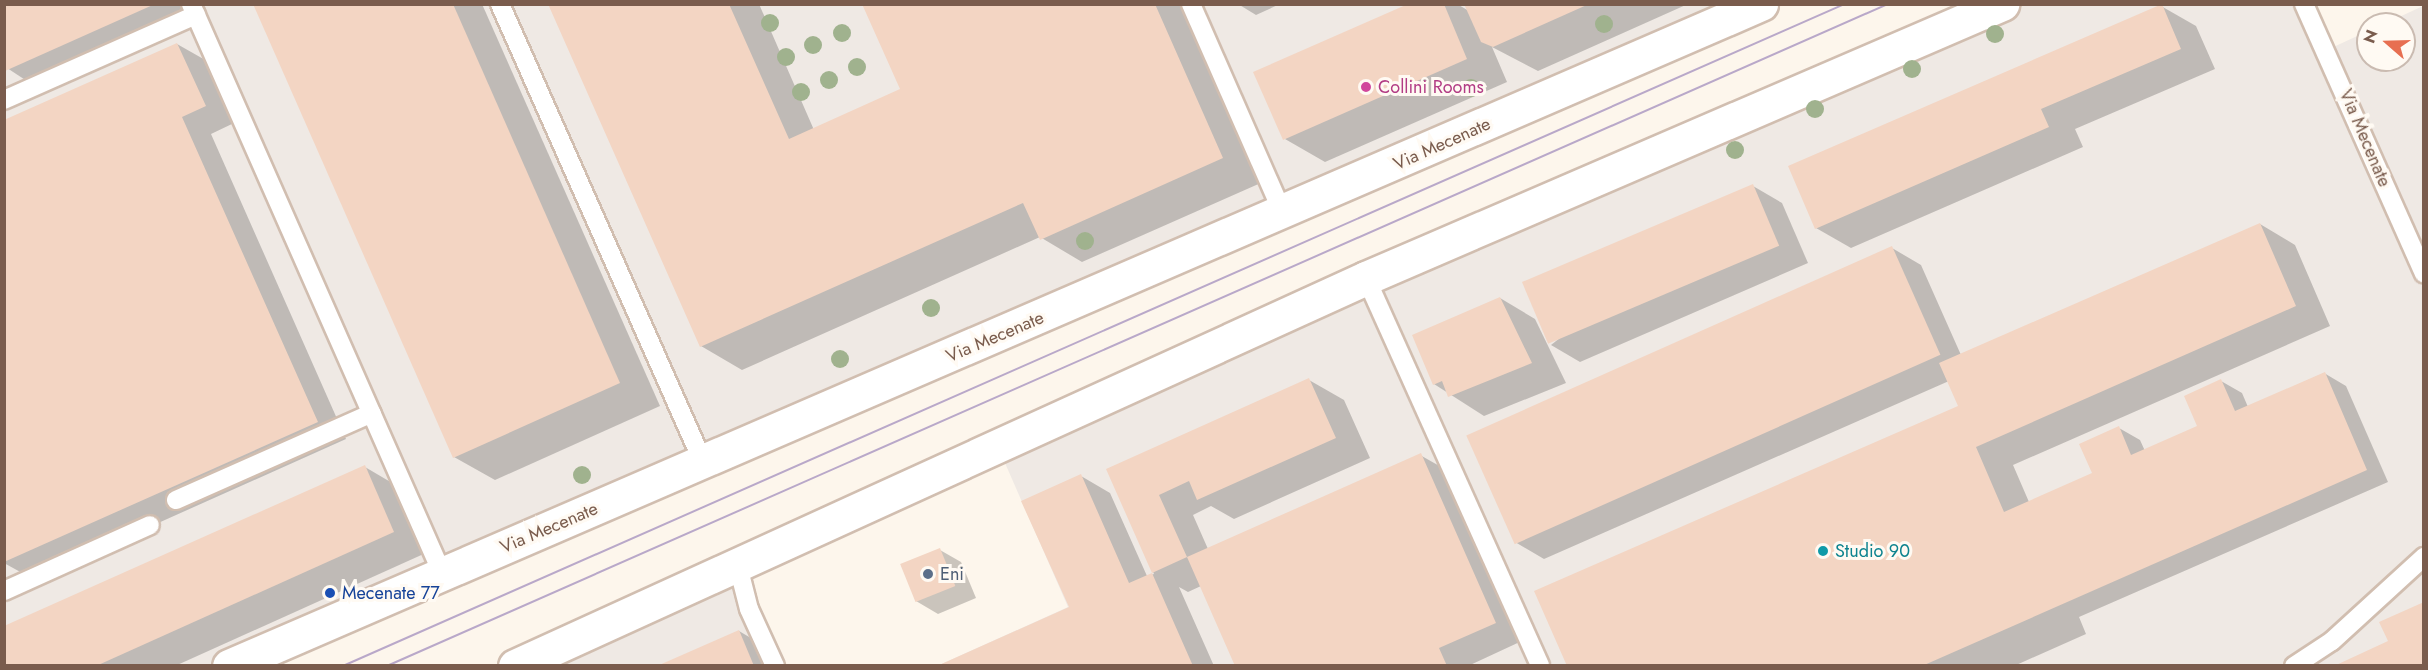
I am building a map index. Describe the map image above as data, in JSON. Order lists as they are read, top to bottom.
{
  "streets": {
    "main road": ["Via Mecenate"]
  },
  "places": [
    "Collini Rooms",
    "Studio 90",
    "Eni",
    "Mecenate 77"
  ],
  "north": "left"
}
